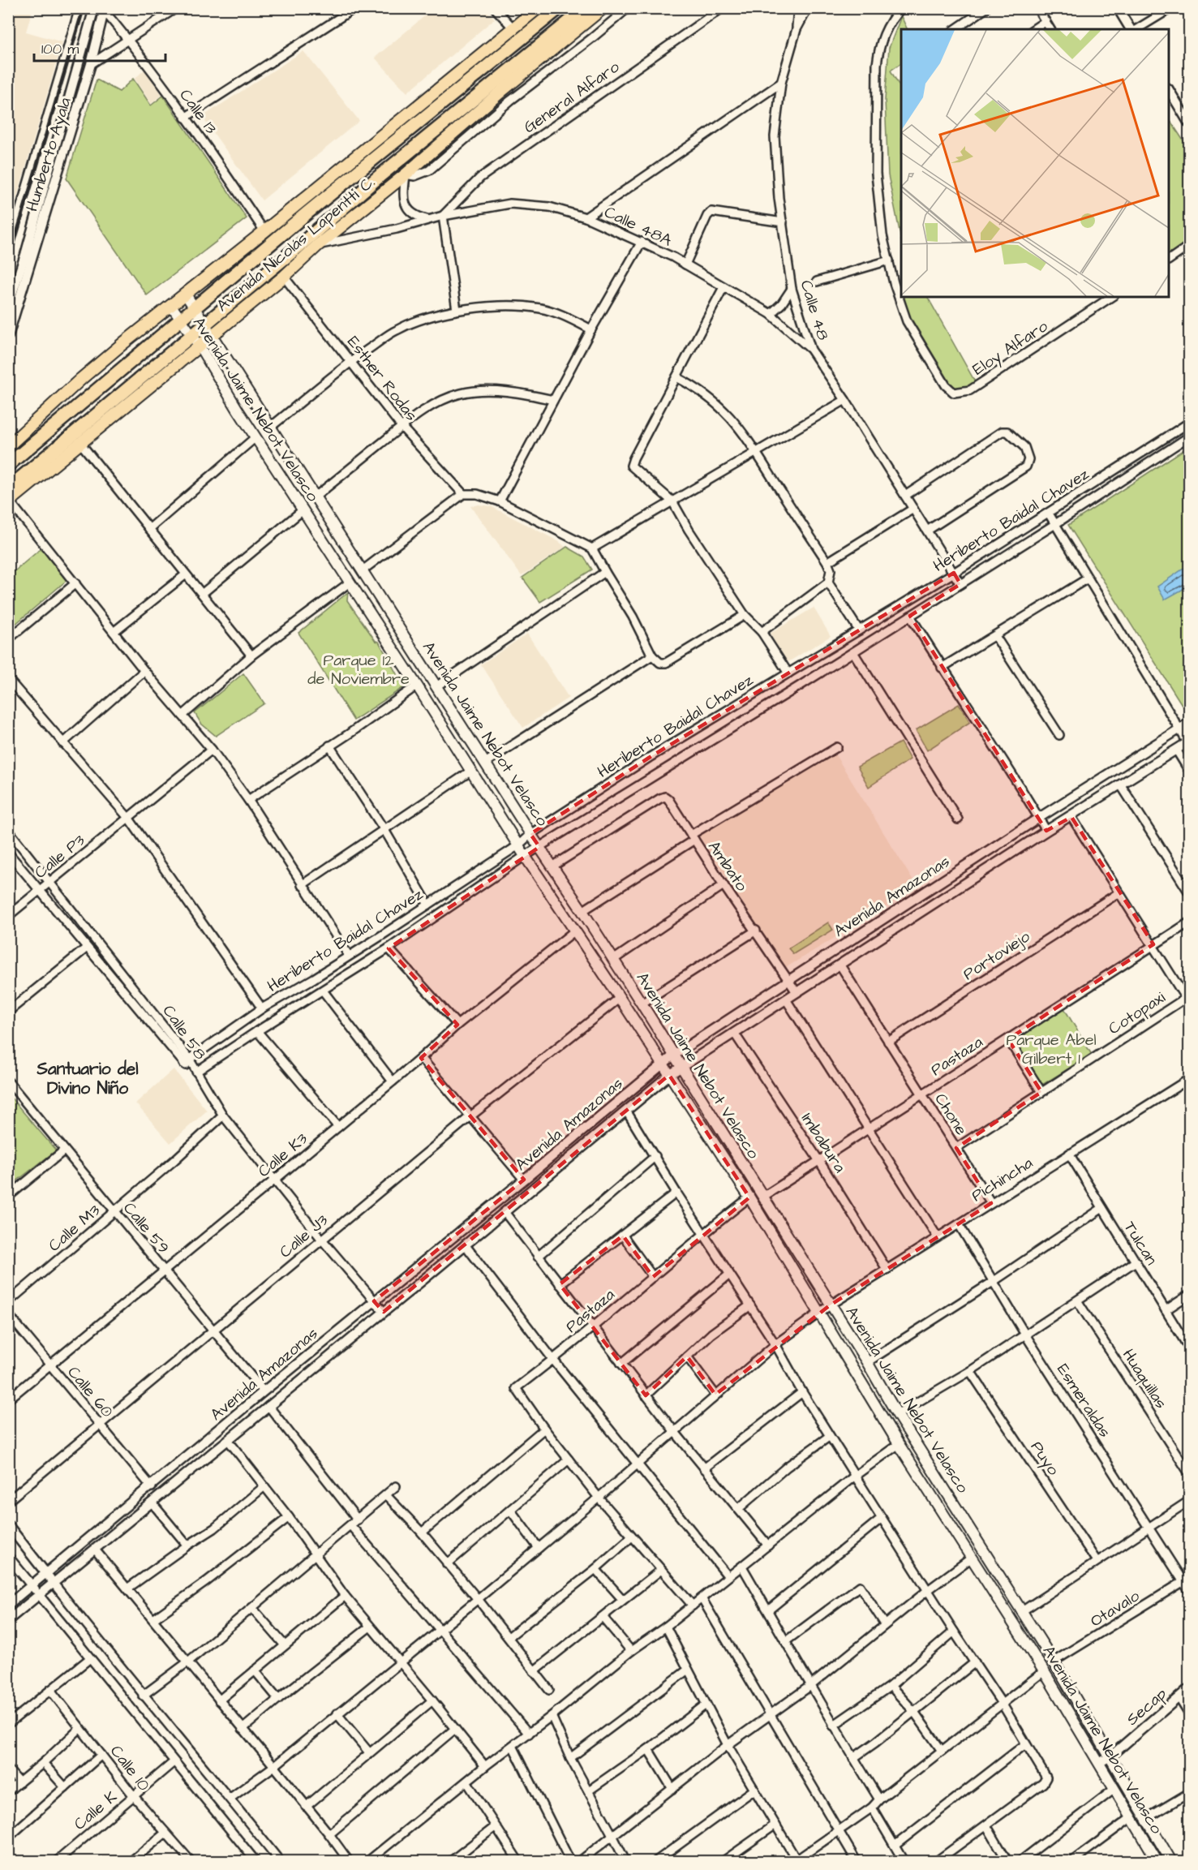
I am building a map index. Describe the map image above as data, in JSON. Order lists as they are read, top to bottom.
{
  "streets": {
    "highway": ["Avenida Nicolás Lapentti C."],
    "main road": ["Avenida Jaime Nebot Velasco"],
    "street": [
      "General Alfaro",
      "Calle 13",
      "Humberto Ayala",
      "Calle 48A",
      "Calle 48",
      "Eloy Alfaro",
      "Esther Rodas",
      "Heriberto Baidal Chavez",
      "Calle P3",
      "Ambato",
      "Avenida Amazonas",
      "Portoviejo",
      "Cotopaxi",
      "Calle 58",
      "Pastaza",
      "Chone",
      "Imbabura",
      "Calle K3",
      "Pichincha",
      "Calle M3",
      "Calle 59",
      "Calle J3",
      "Tulcan",
      "Huaquillas",
      "Calle 60",
      "Esmeraldas",
      "Puyo",
      "Otavalo",
      "Secap",
      "Calle 10",
      "Calle K"
    ]
  },
  "crossings": [
    ["General Alfaro", "Calle 48A"],
    ["Calle 13", "Humberto Ayala"],
    ["Calle 13", "Avenida Nicolás Lapentti C."],
    ["Calle 48A", "Avenida Nicolás Lapentti C."],
    ["Calle 48A", "Calle 48"],
    ["Avenida Nicolás Lapentti C.", "Esther Rodas"],
    ["Avenida Nicolás Lapentti C.", "Avenida Jaime Nebot Velasco"],
    ["Calle 48", "Heriberto Baidal Chavez"],
    ["Avenida Jaime Nebot Velasco", "Heriberto Baidal Chavez"],
    ["Avenida Jaime Nebot Velasco", "Ambato"],
    ["Avenida Jaime Nebot Velasco", "Avenida Amazonas"],
    ["Avenida Jaime Nebot Velasco", "Pastaza"],
    ["Avenida Jaime Nebot Velasco", "Calle K3"],
    ["Avenida Jaime Nebot Velasco", "Pichincha"],
    ["Avenida Jaime Nebot Velasco", "Calle J3"],
    ["Avenida Jaime Nebot Velasco", "Otavalo"],
    ["Avenida Jaime Nebot Velasco", "Secap"],
    ["Heriberto Baidal Chavez", "Calle 58"],
    ["Calle P3", "Calle 58"],
    ["Ambato", "Avenida Amazonas"],
    ["Avenida Amazonas", "Chone"],
    ["Avenida Amazonas", "Imbabura"],
    ["Avenida Amazonas", "Calle 59"],
    ["Avenida Amazonas", "Calle 60"],
    ["Portoviejo", "Chone"],
    ["Cotopaxi", "Chone"],
    ["Pastaza", "Chone"],
    ["Pastaza", "Imbabura"],
    ["Pastaza", "Pichincha"],
    ["Chone", "Pichincha"],
    ["Imbabura", "Pichincha"],
    ["Calle K3", "Calle 59"],
    ["Calle K3", "Calle 60"],
    ["Pichincha", "Tulcan"],
    ["Pichincha", "Esmeraldas"],
    ["Calle M3", "Calle 59"],
    ["Calle 59", "Calle J3"],
    ["Calle J3", "Calle 60"],
    ["Esmeraldas", "Otavalo"],
    ["Calle 10", "Calle K"]
  ],
  "districts": ["Santuario del Divino Niño"],
  "parks": ["Parque 12 de Noviembre", "Parque Abel Gilbert 1"],
  "scale_bar": "100 m"
}
